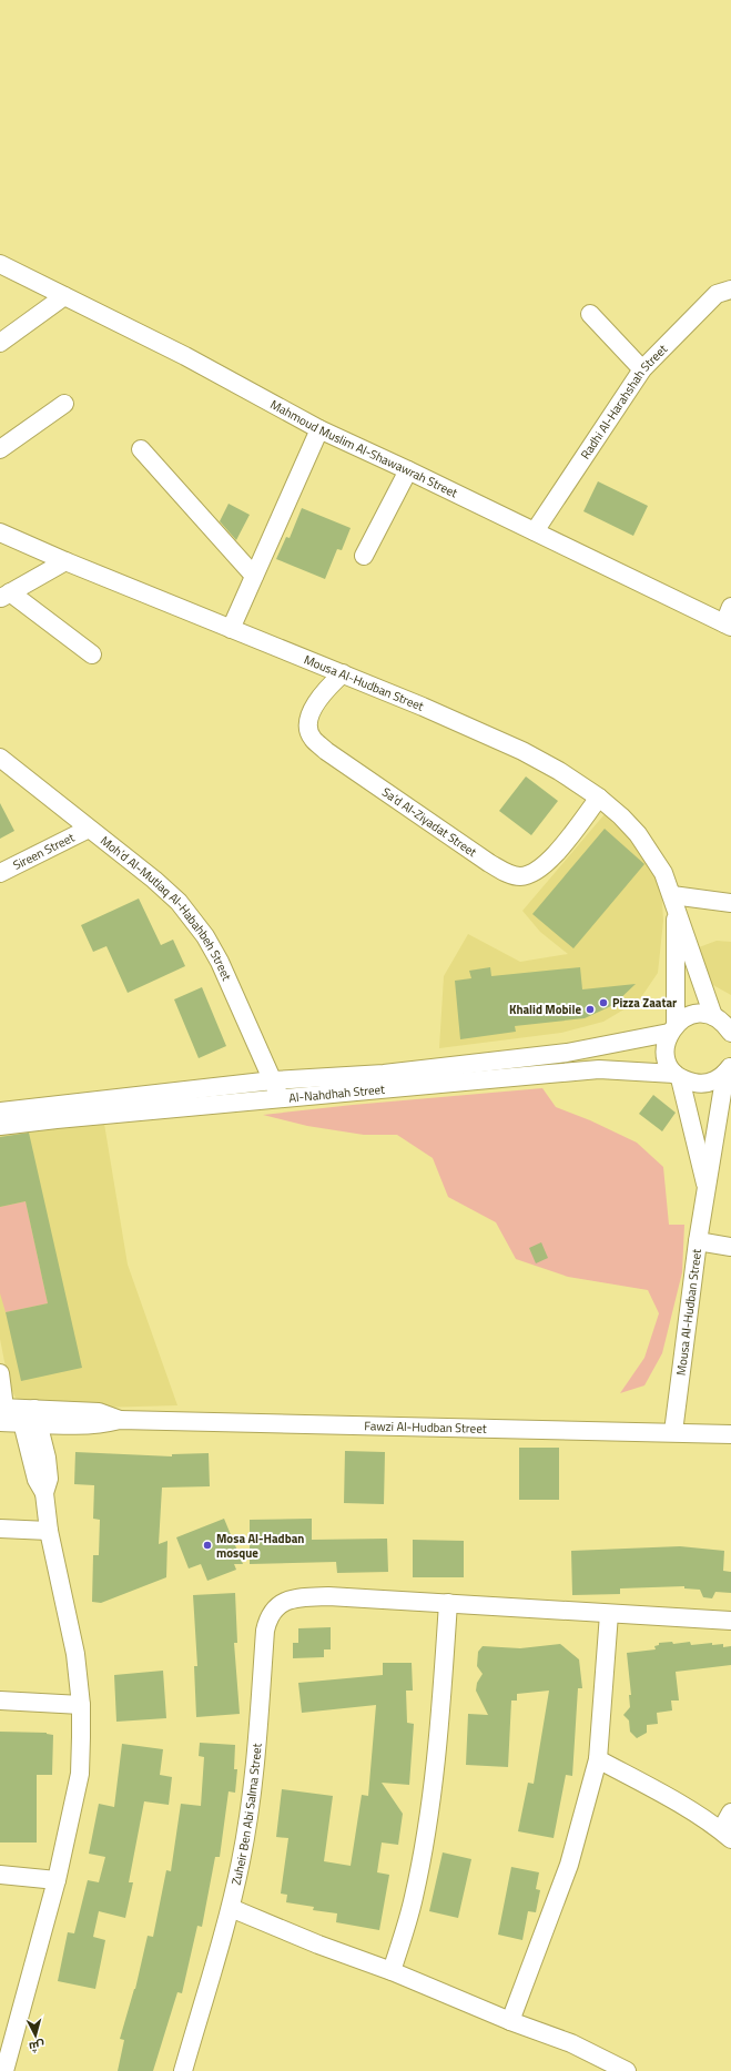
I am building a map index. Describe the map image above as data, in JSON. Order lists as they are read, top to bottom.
{
  "streets": {
    "street": [
      "Radhi Al-Harahshah Street",
      "Mahmoud Muslim Al-Shawawrah Street",
      "Mousa Al-Hudban Street",
      "Sa’d Al-Ziyadat Street",
      "Sireen Street",
      "Moh’d Al-Mutlaq Al-Habahbeh Street",
      "Al-Nahdhah Street",
      "Fawzi Al-Hudban Street",
      "Zuheir Ben Abi Salma Street"
    ]
  },
  "crossings": [
    ["Radhi Al-Harahshah Street", "Mahmoud Muslim Al-Shawawrah Street"],
    ["Mousa Al-Hudban Street", "Sa’d Al-Ziyadat Street"],
    ["Mousa Al-Hudban Street", "Al-Nahdhah Street"],
    ["Mousa Al-Hudban Street", "Fawzi Al-Hudban Street"],
    ["Sireen Street", "Moh’d Al-Mutlaq Al-Habahbeh Street"],
    ["Moh’d Al-Mutlaq Al-Habahbeh Street", "Al-Nahdhah Street"]
  ],
  "places": ["Pizza Zaatar", "Khalid Mobile", "Mosa Al-Hadban mosque"],
  "north": "bottom"
}
